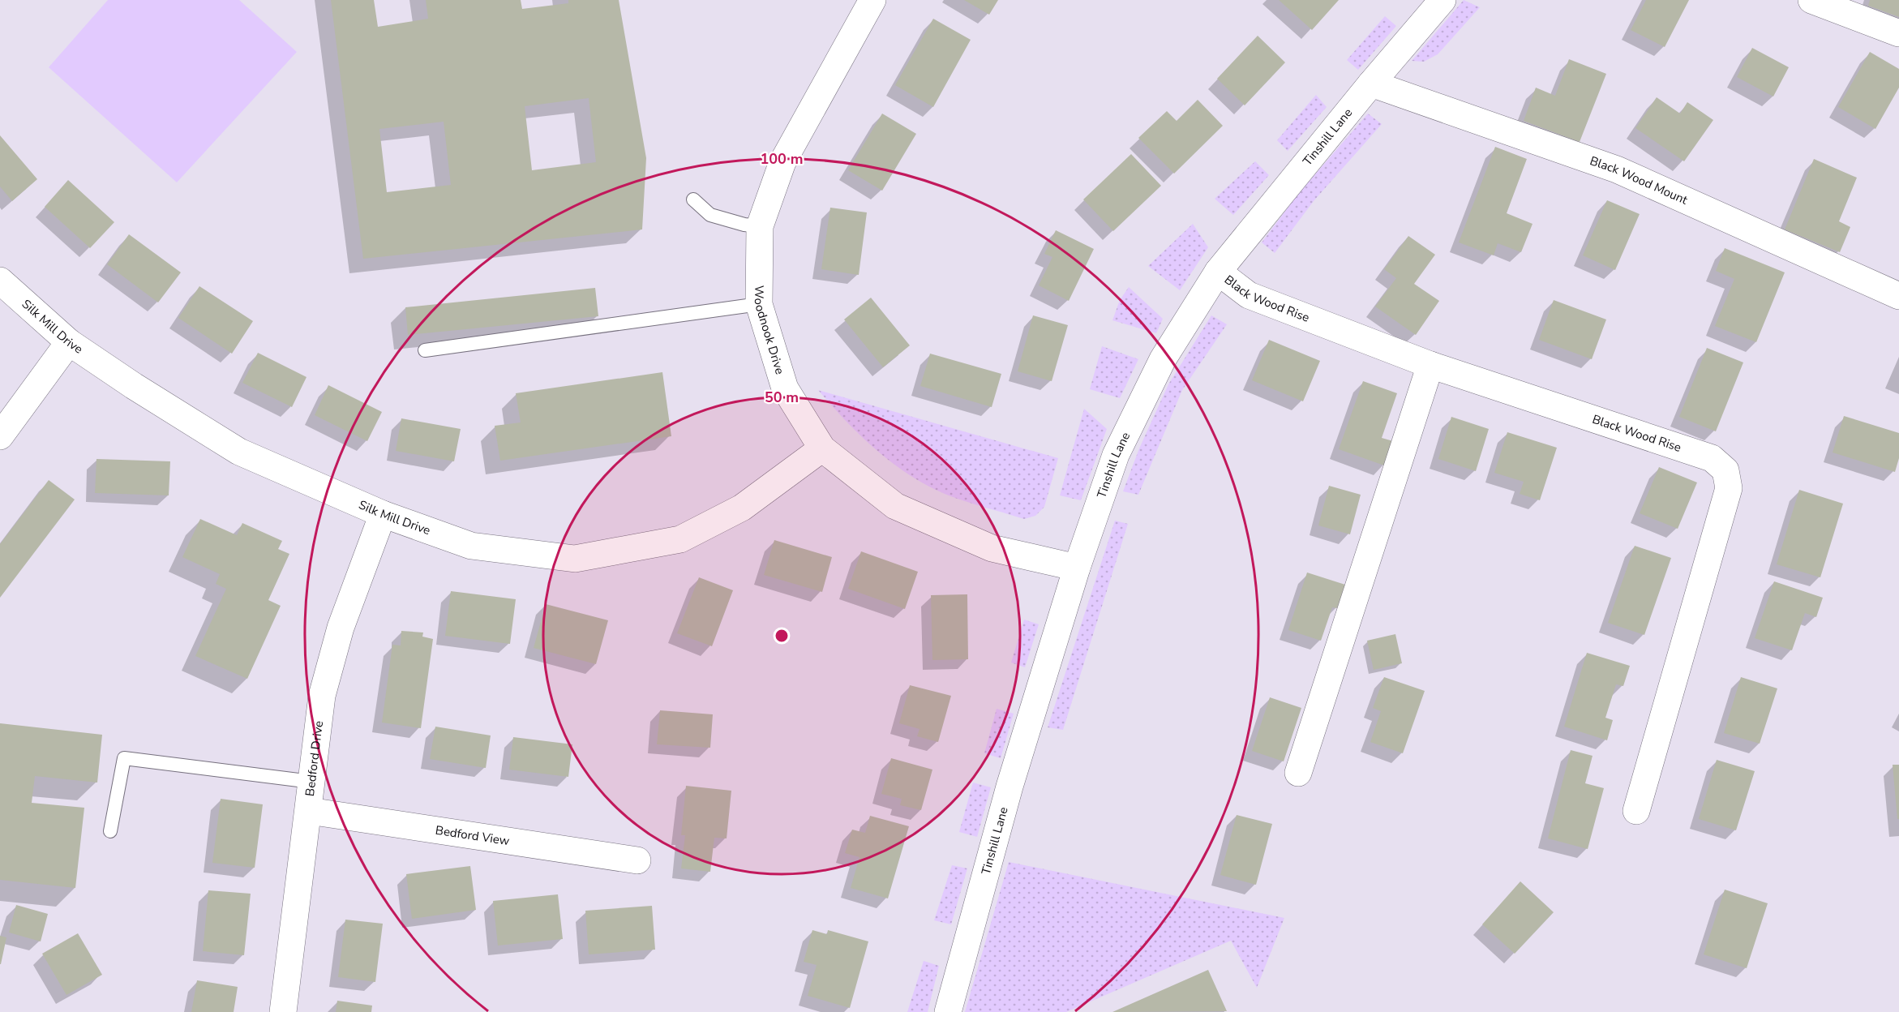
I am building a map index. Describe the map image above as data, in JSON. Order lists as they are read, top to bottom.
{
  "streets": {
    "street": [
      "Tinshill Lane",
      "Black Wood Mount",
      "Black Wood Rise",
      "Silk Mill Drive",
      "Woodnook Drive",
      "Bedford Drive",
      "Bedford View"
    ]
  },
  "crossings": [
    ["Tinshill Lane", "Black Wood Mount"],
    ["Tinshill Lane", "Black Wood Rise"],
    ["Tinshill Lane", "Woodnook Drive"],
    ["Silk Mill Drive", "Woodnook Drive"],
    ["Silk Mill Drive", "Bedford Drive"],
    ["Bedford Drive", "Bedford View"]
  ],
  "rings": ["100 m", "50 m"]
}
